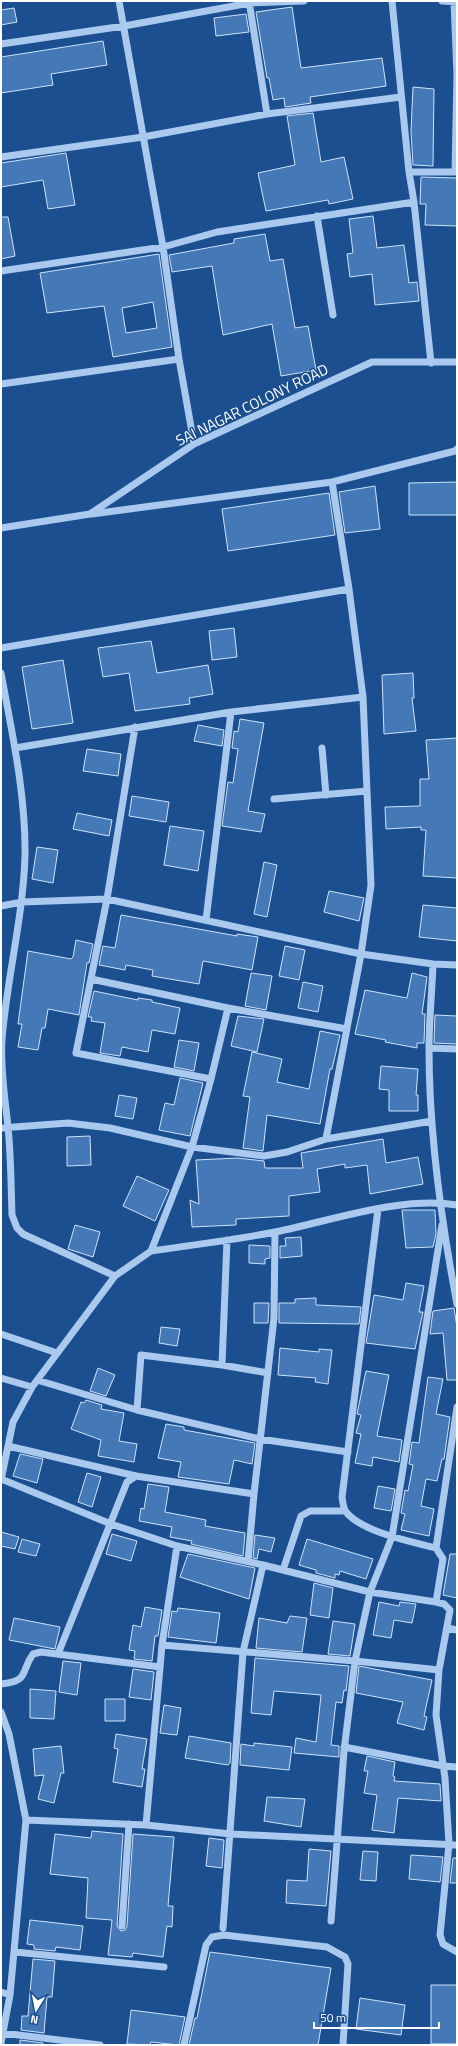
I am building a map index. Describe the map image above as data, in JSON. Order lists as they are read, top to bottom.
{
  "streets": {
    "street": ["SAI NAGAR COLONY ROAD"]
  },
  "scale_bar": "50 m",
  "north": "bottom"
}
